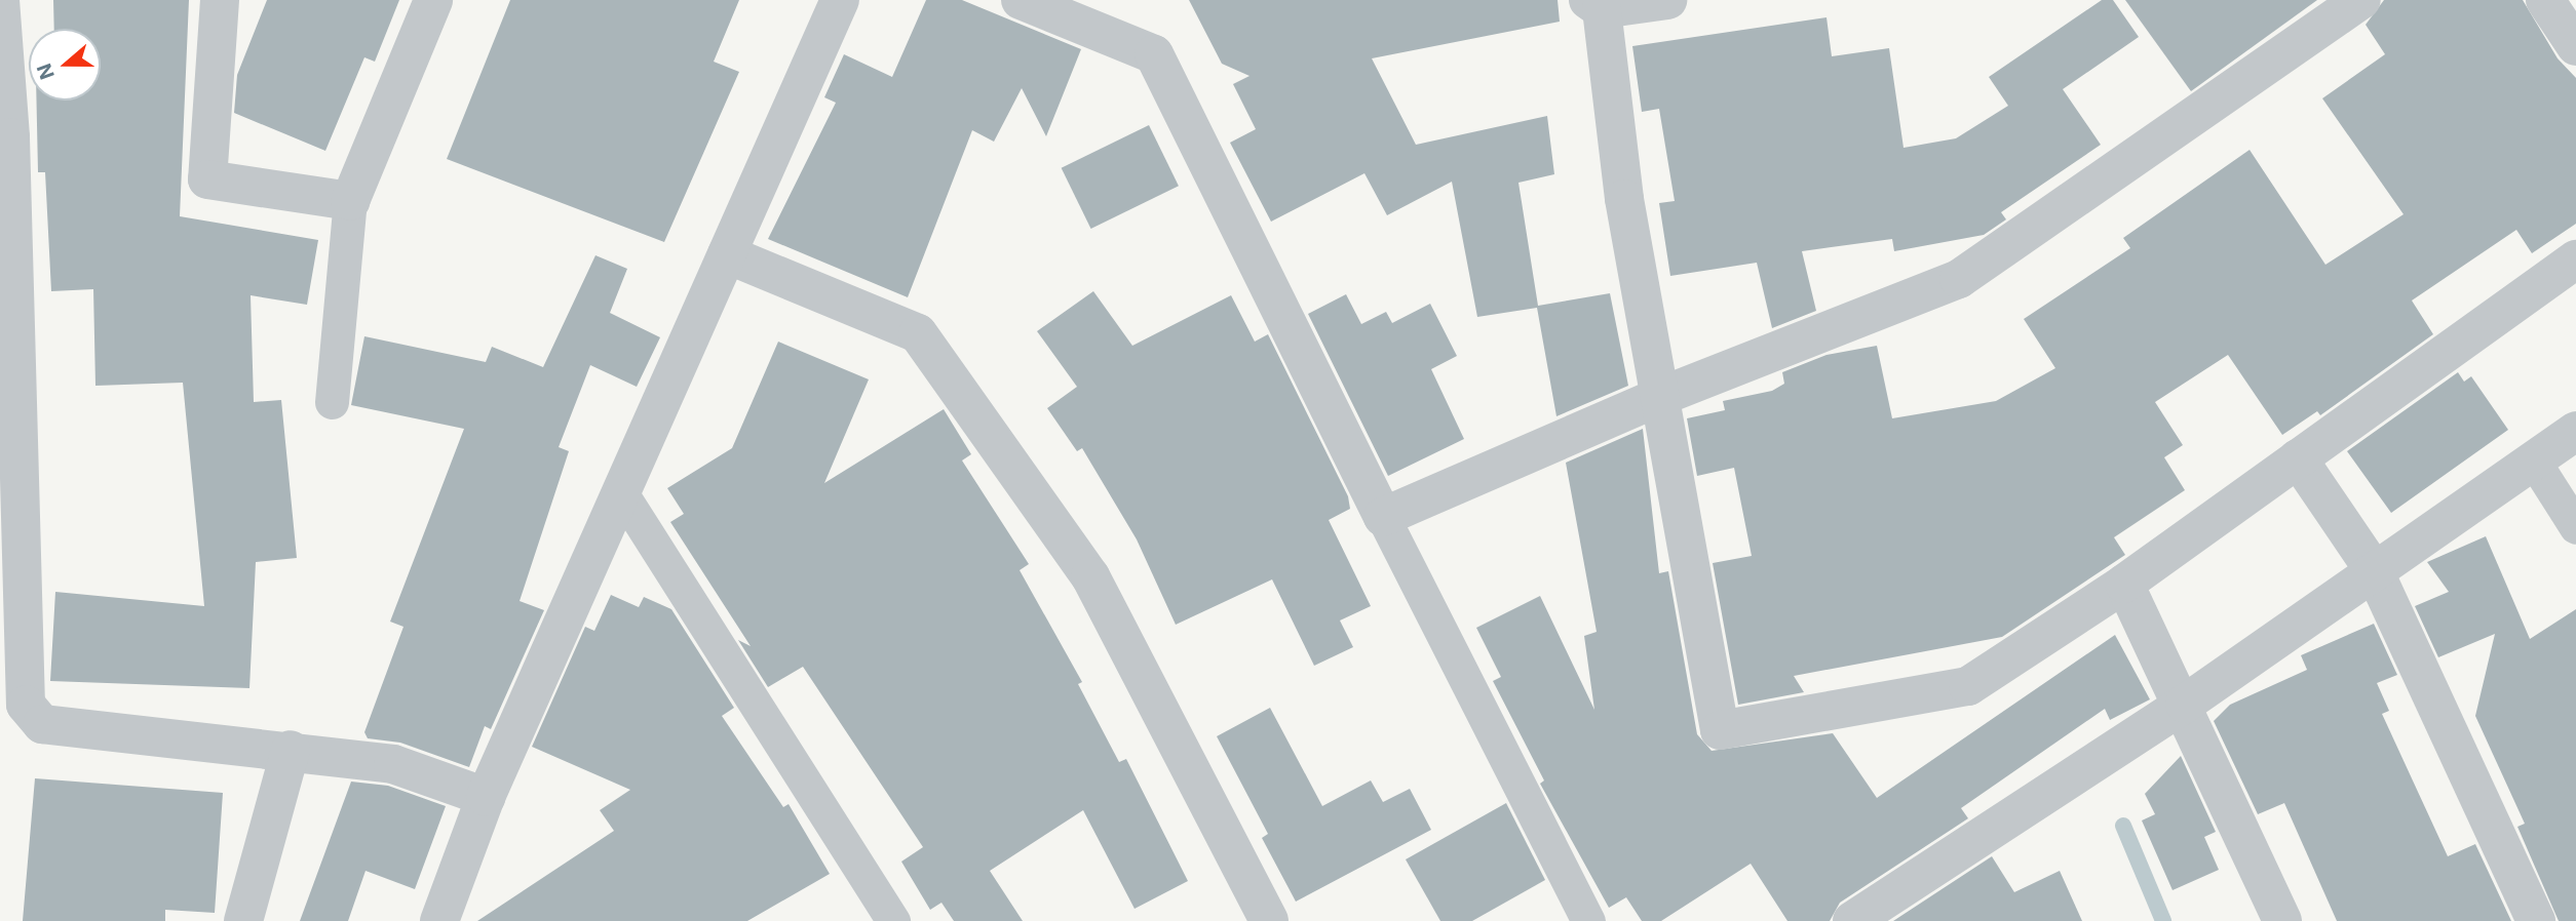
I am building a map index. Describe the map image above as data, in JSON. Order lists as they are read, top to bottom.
{
  "north": "left"
}
